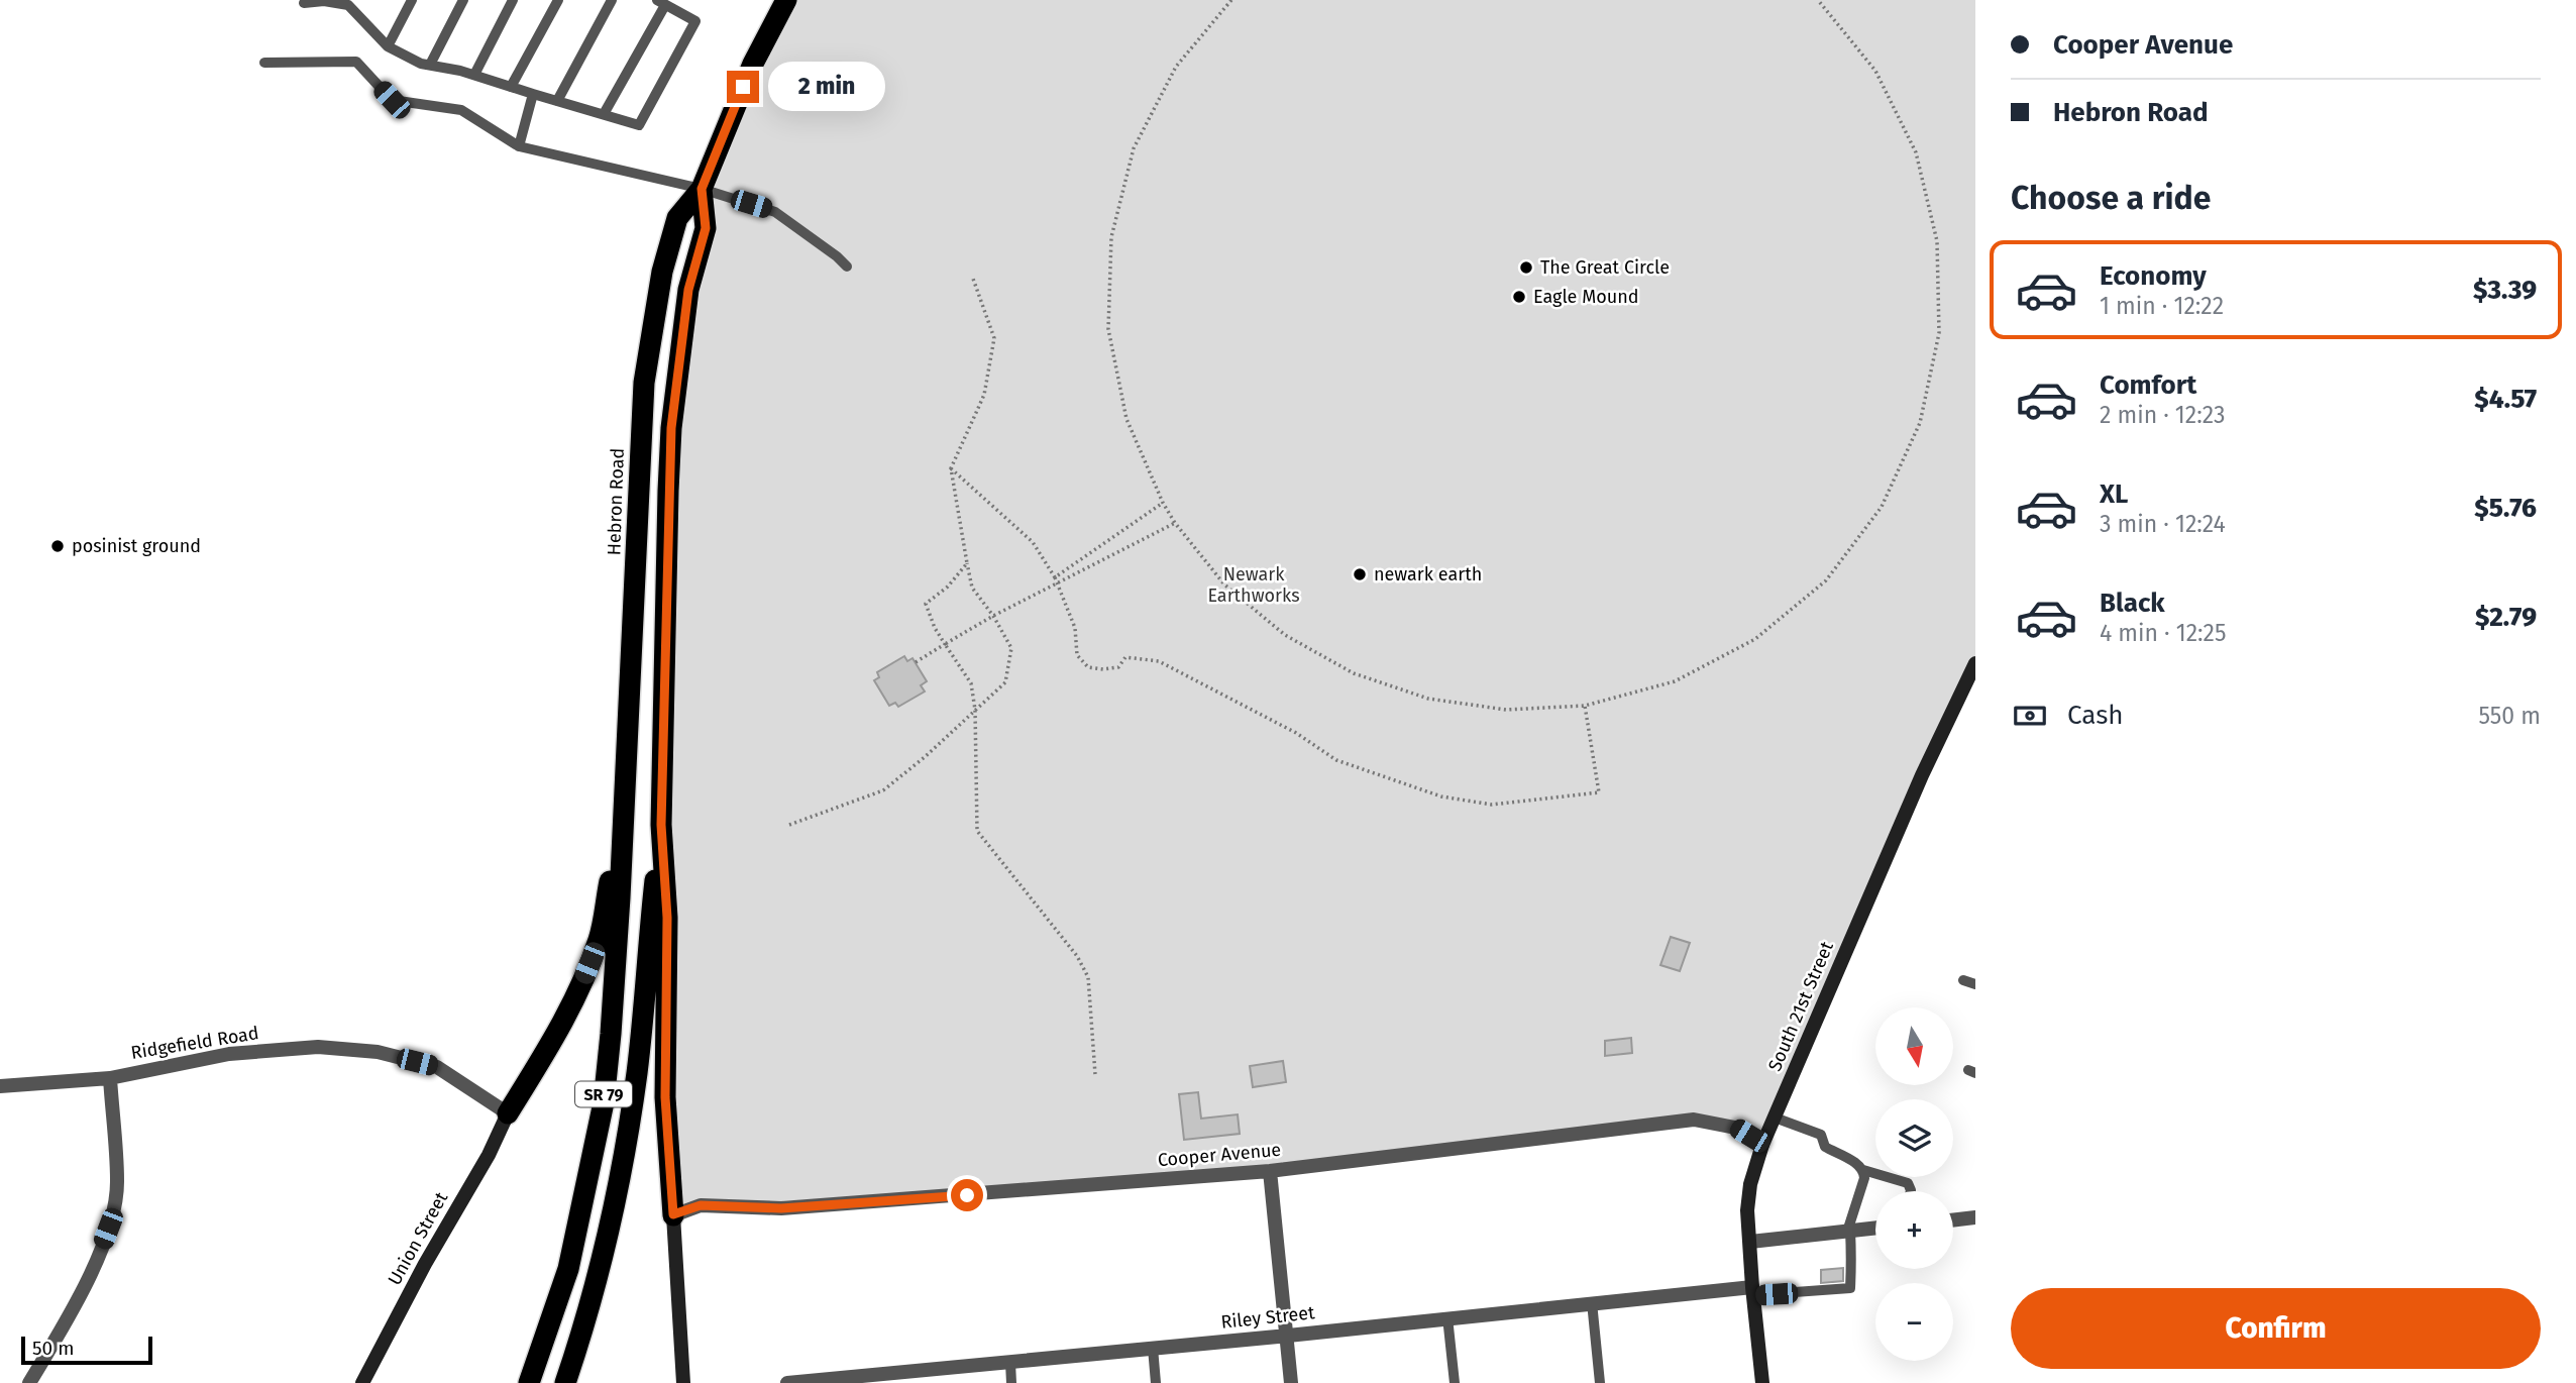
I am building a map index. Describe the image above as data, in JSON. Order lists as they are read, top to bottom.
{
  "streets": {
    "highway": ["Hebron Road", "SR 79"],
    "main road": ["South 21st Street", "Union Street"],
    "street": ["Ridgefield Road", "Cooper Avenue", "Riley Street"]
  },
  "crossings": [
    ["Hebron Road", "SR 79"],
    ["South 21st Street", "Cooper Avenue"],
    ["South 21st Street", "Riley Street"],
    ["Ridgefield Road", "Union Street"]
  ],
  "parks": ["Newark Earthworks"],
  "places": [
    "The Great Circle",
    "Eagle Mound",
    "posinist ground",
    "newark earth"
  ],
  "scale_bar": "50 m",
  "north": "bottom",
  "page": {
    "banner": ["Cooper Avenue", "Hebron Road"],
    "bubble": "2 min",
    "heading": "Choose a ride",
    "list": [
      {
        "name": "Economy",
        "note": "1 min · 12:22",
        "value": "$3.39"
      },
      {
        "name": "Comfort",
        "note": "2 min · 12:23",
        "value": "$4.57"
      },
      {
        "name": "XL",
        "note": "3 min · 12:24",
        "value": "$5.76"
      },
      {
        "name": "Black",
        "note": "4 min · 12:25",
        "value": "$2.79"
      }
    ],
    "pay": ["Cash", "550 m"],
    "map_buttons": ["+", "−"],
    "buttons": "Confirm",
    "scale": "50 m"
  }
}
